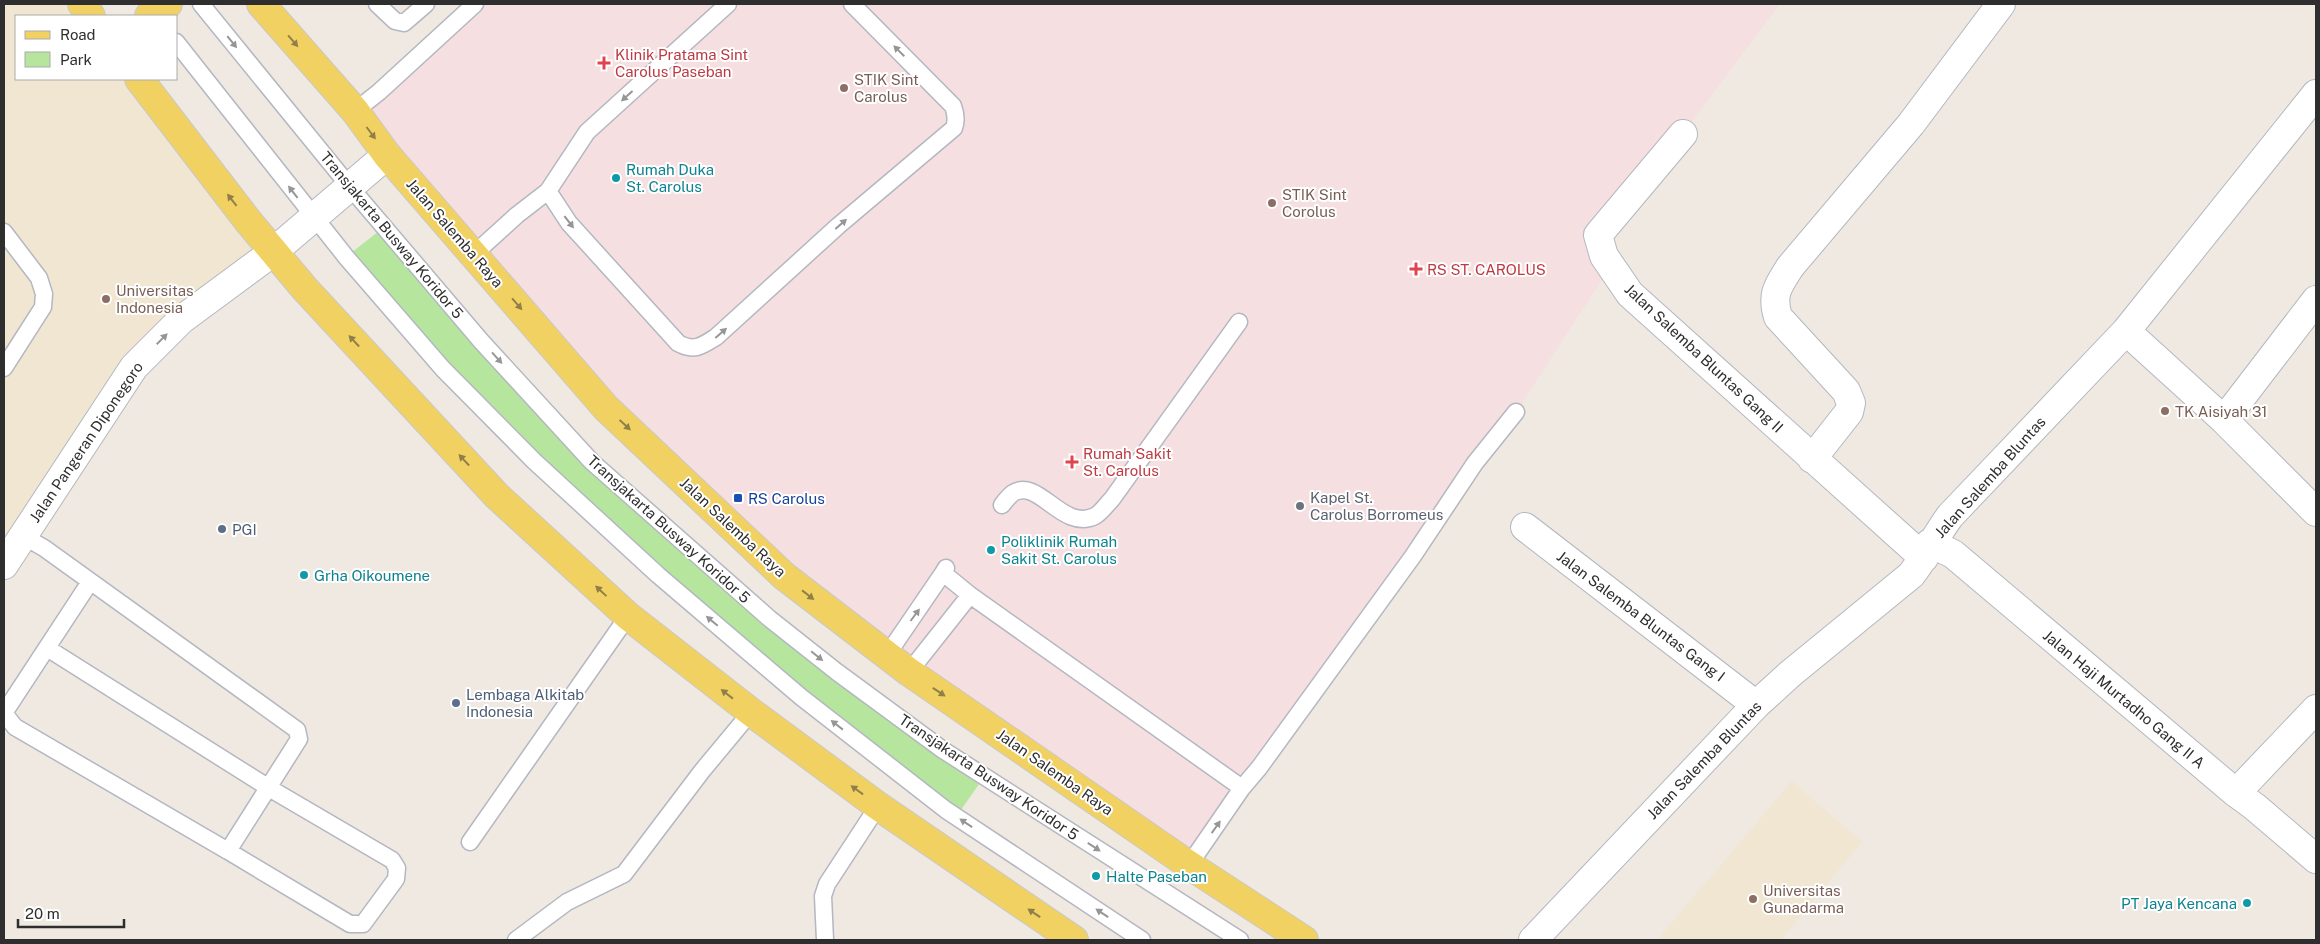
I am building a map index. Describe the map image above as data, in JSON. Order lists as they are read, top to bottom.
{
  "streets": {
    "main road": ["Jalan Salemba Raya"],
    "street": [
      "Jalan Salemba Bluntas Gang II",
      "Jalan Pangeran Diponegoro",
      "Jalan Salemba Bluntas",
      "Jalan Salemba Bluntas Gang I",
      "Jalan Haji Murtadho Gang II A"
    ],
    "lane": ["Transjakarta Busway Koridor 5"]
  },
  "crossings": [
    ["Jalan Salemba Raya", "Jalan Pangeran Diponegoro"],
    ["Transjakarta Busway Koridor 5", "Jalan Pangeran Diponegoro"],
    ["Jalan Salemba Bluntas Gang II", "Jalan Salemba Bluntas"],
    ["Jalan Salemba Bluntas Gang II", "Jalan Haji Murtadho Gang II A"],
    ["Jalan Salemba Bluntas", "Jalan Salemba Bluntas Gang I"],
    ["Jalan Salemba Bluntas", "Jalan Haji Murtadho Gang II A"]
  ],
  "one_way": ["Jalan Pangeran Diponegoro"],
  "places": {
    "health": ["Klinik Pratama Sint Carolus Paseban", "RS ST. CAROLUS", "Rumah Sakit St. Carolus"],
    "other": [
      "STIK Sint Carolus",
      "Rumah Duka St. Carolus",
      "STIK Sint Corolus",
      "Universitas Indonesia",
      "TK Aisiyah 31",
      "Kapel St. Carolus Borromeus",
      "PGI",
      "Poliklinik Rumah Sakit St. Carolus",
      "Grha Oikoumene",
      "Lembaga Alkitab Indonesia",
      "Halte Paseban",
      "Universitas Gunadarma",
      "PT Jaya Kencana"
    ],
    "transit": ["RS Carolus"]
  },
  "legend": ["Road", "Park"],
  "scale_bar": "20 m"
}
